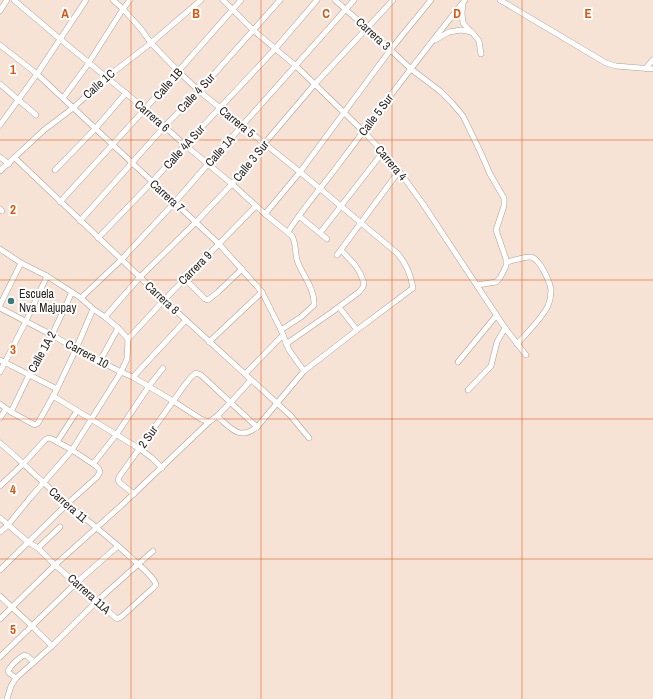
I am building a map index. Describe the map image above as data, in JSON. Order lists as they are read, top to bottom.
{
  "streets": {
    "street": [
      "Carrera 3",
      "Calle 1C",
      "Calle 1B",
      "Calle 4 Sur",
      "Calle 5 Sur",
      "Carrera 6",
      "Carrera 5",
      "Calle 4A Sur",
      "Calle 1A",
      "Calle 3 Sur",
      "Carrera 4",
      "Carrera 7",
      "Carrera 9",
      "Carrera 8",
      "Calle 1A 2",
      "Carrera 10",
      "2 Sur",
      "Carrera 11",
      "Carrera 11A"
    ]
  },
  "crossings": [
    ["Carrera 3", "Calle 5 Sur"],
    ["Carrera 3", "Calle 1A"],
    ["Carrera 3", "Calle 3 Sur"],
    ["Calle 1C", "Carrera 6"],
    ["Calle 1C", "Carrera 5"],
    ["Calle 1C", "Carrera 7"],
    ["Calle 1C", "Carrera 8"],
    ["Calle 1B", "Carrera 6"],
    ["Calle 1B", "Carrera 5"],
    ["Calle 1B", "Carrera 4"],
    ["Calle 1B", "Carrera 7"],
    ["Calle 1B", "Carrera 8"],
    ["Calle 4 Sur", "Carrera 6"],
    ["Calle 4 Sur", "Carrera 5"],
    ["Calle 4 Sur", "Carrera 4"],
    ["Calle 4 Sur", "Carrera 7"],
    ["Calle 4 Sur", "Carrera 8"],
    ["Calle 5 Sur", "Carrera 6"],
    ["Calle 5 Sur", "Carrera 5"],
    ["Calle 5 Sur", "Carrera 4"],
    ["Carrera 6", "Calle 4A Sur"],
    ["Carrera 6", "Calle 1A"],
    ["Carrera 6", "Calle 3 Sur"],
    ["Carrera 6", "Carrera 9"],
    ["Carrera 5", "Calle 4A Sur"],
    ["Carrera 5", "Calle 1A"],
    ["Carrera 5", "Calle 3 Sur"],
    ["Calle 4A Sur", "Carrera 4"],
    ["Calle 4A Sur", "Carrera 7"],
    ["Calle 4A Sur", "Carrera 8"],
    ["Calle 1A", "Carrera 4"],
    ["Calle 1A", "Carrera 7"],
    ["Calle 1A", "Carrera 8"],
    ["Calle 3 Sur", "Carrera 4"],
    ["Calle 3 Sur", "Carrera 7"],
    ["Calle 3 Sur", "Carrera 8"],
    ["Carrera 7", "Carrera 9"],
    ["Carrera 9", "Carrera 8"],
    ["Calle 1A 2", "Carrera 10"],
    ["Carrera 10", "2 Sur"],
    ["Carrera 11", "Carrera 11A"]
  ],
  "places": ["Escuela Nva Majupay"],
  "grid": {
    "columns": [
      "A",
      "B",
      "C",
      "D",
      "E"
    ],
    "rows": [
      "1",
      "2",
      "3",
      "4",
      "5"
    ]
  }
}
